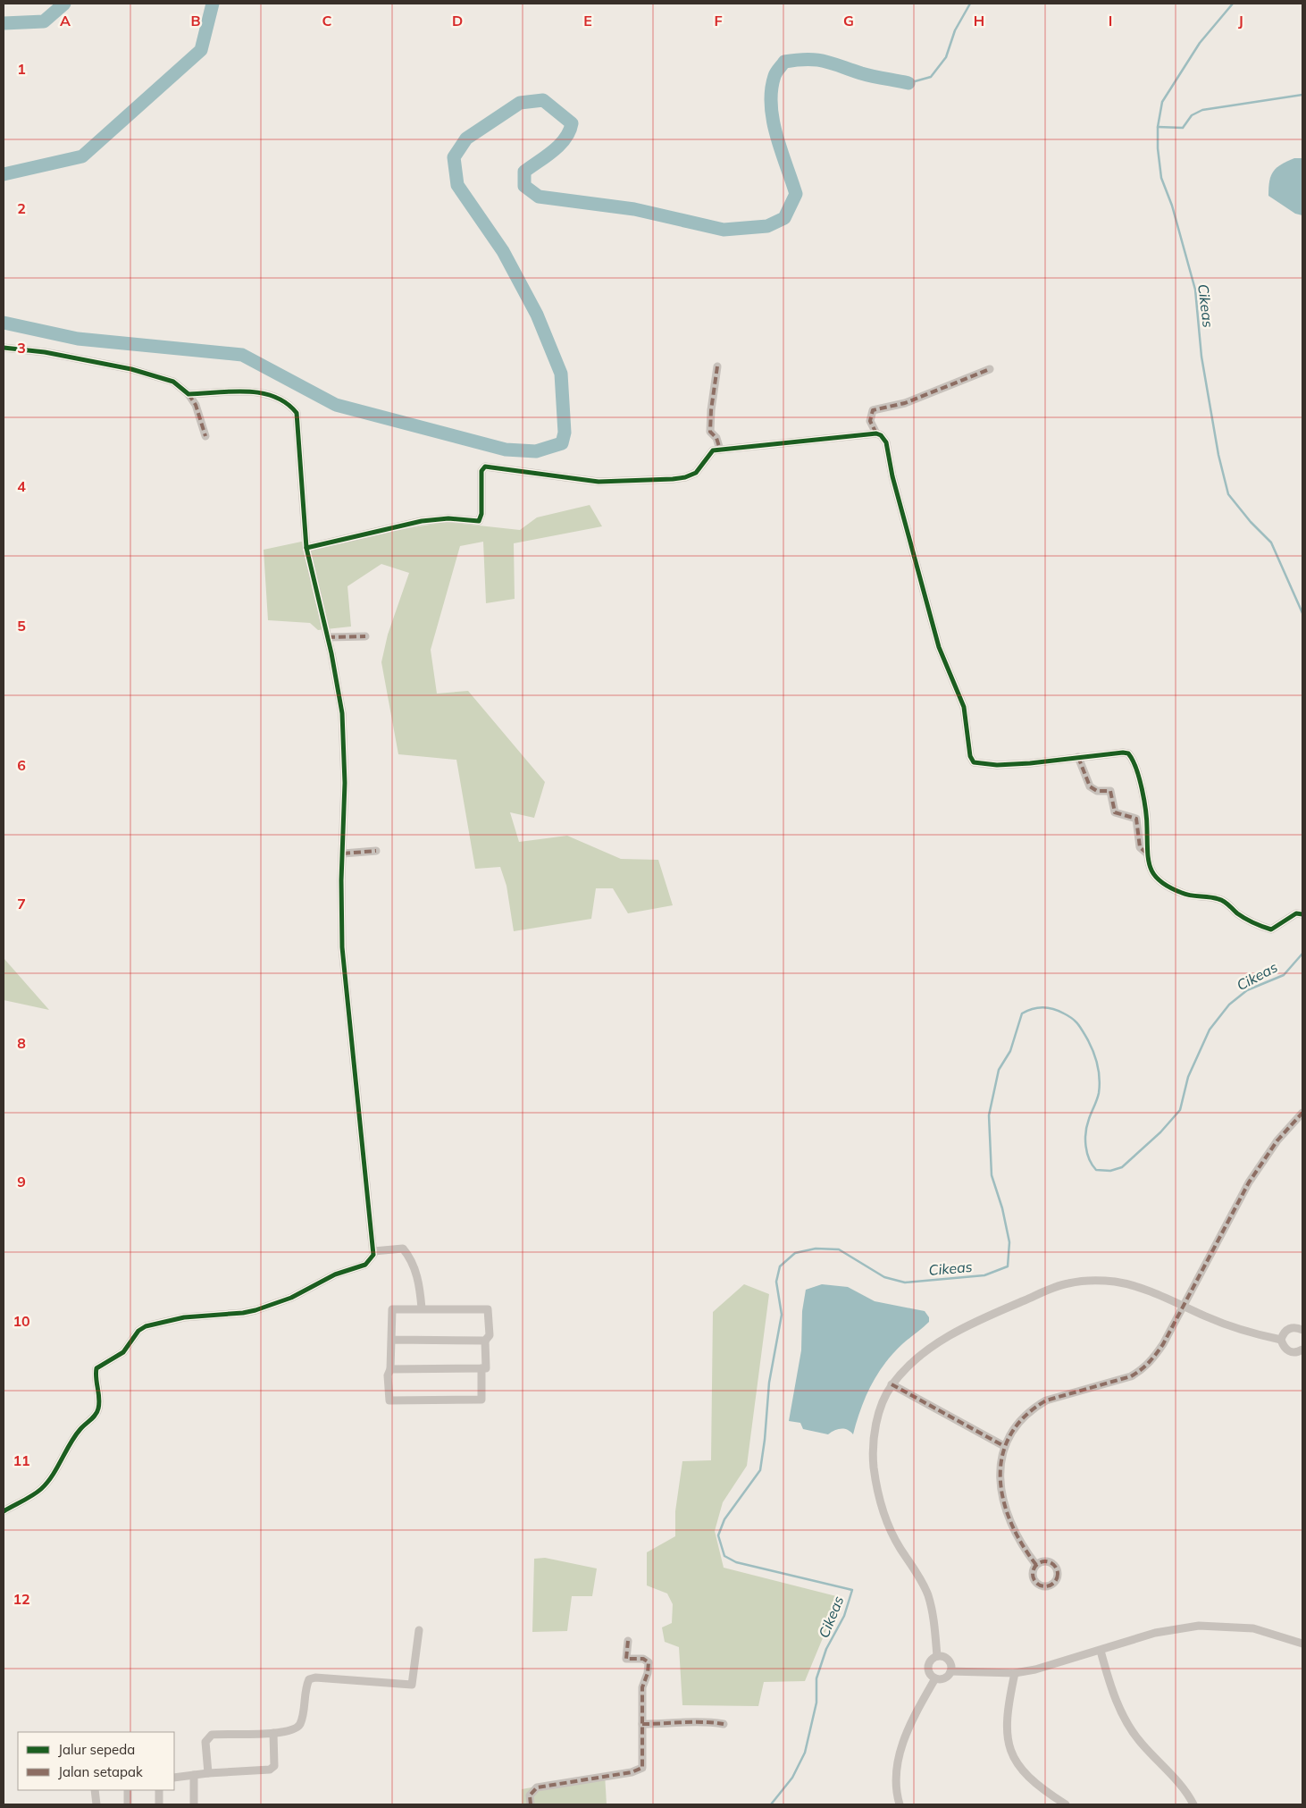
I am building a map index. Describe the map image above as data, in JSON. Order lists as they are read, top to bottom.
{
  "water": ["Cikeas"],
  "legend": ["Jalur sepeda", "Jalan setapak"],
  "grid": {
    "columns": [
      "A",
      "B",
      "C",
      "D",
      "E",
      "F",
      "G",
      "H",
      "I",
      "J"
    ],
    "rows": [
      "1",
      "2",
      "3",
      "4",
      "5",
      "6",
      "7",
      "8",
      "9",
      "10",
      "11",
      "12"
    ]
  }
}
